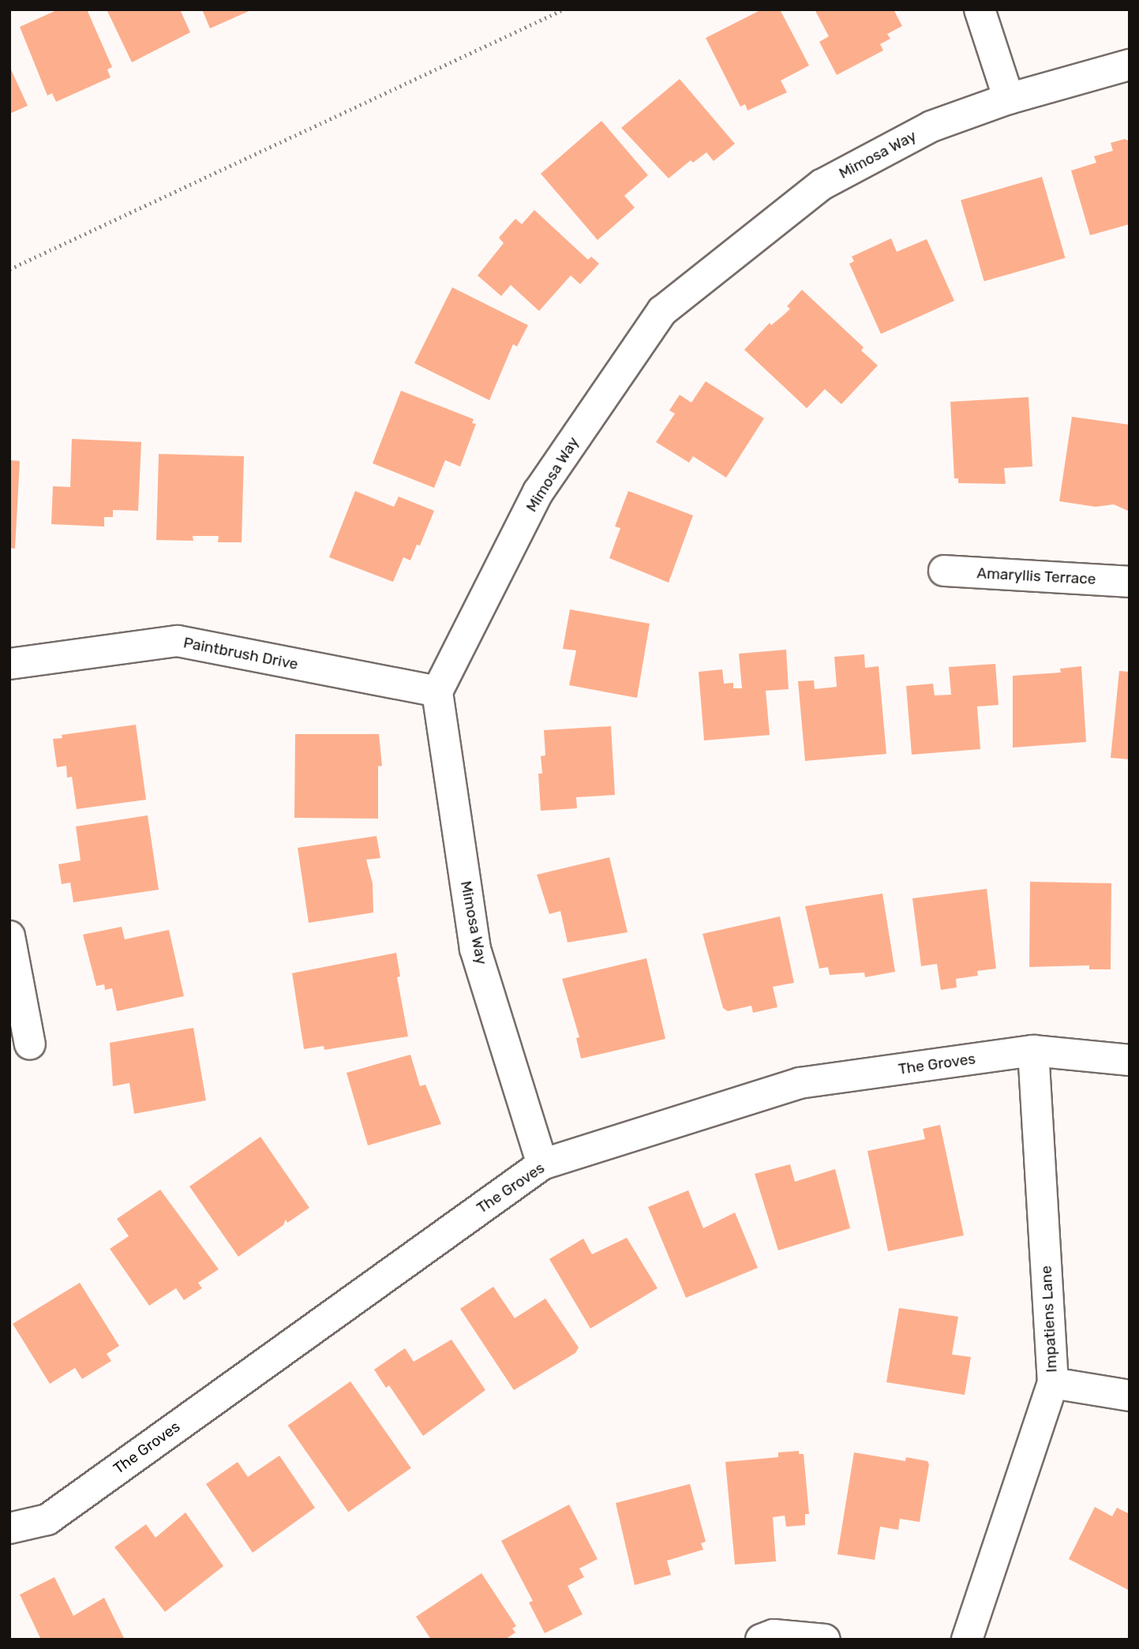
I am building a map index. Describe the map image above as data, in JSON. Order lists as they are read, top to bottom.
{
  "streets": {
    "street": [
      "Mimosa Way",
      "Amaryllis Terrace",
      "Paintbrush Drive",
      "The Groves",
      "Impatiens Lane"
    ]
  },
  "crossings": [
    ["Mimosa Way", "Paintbrush Drive"],
    ["Mimosa Way", "The Groves"],
    ["The Groves", "Impatiens Lane"]
  ]
}
